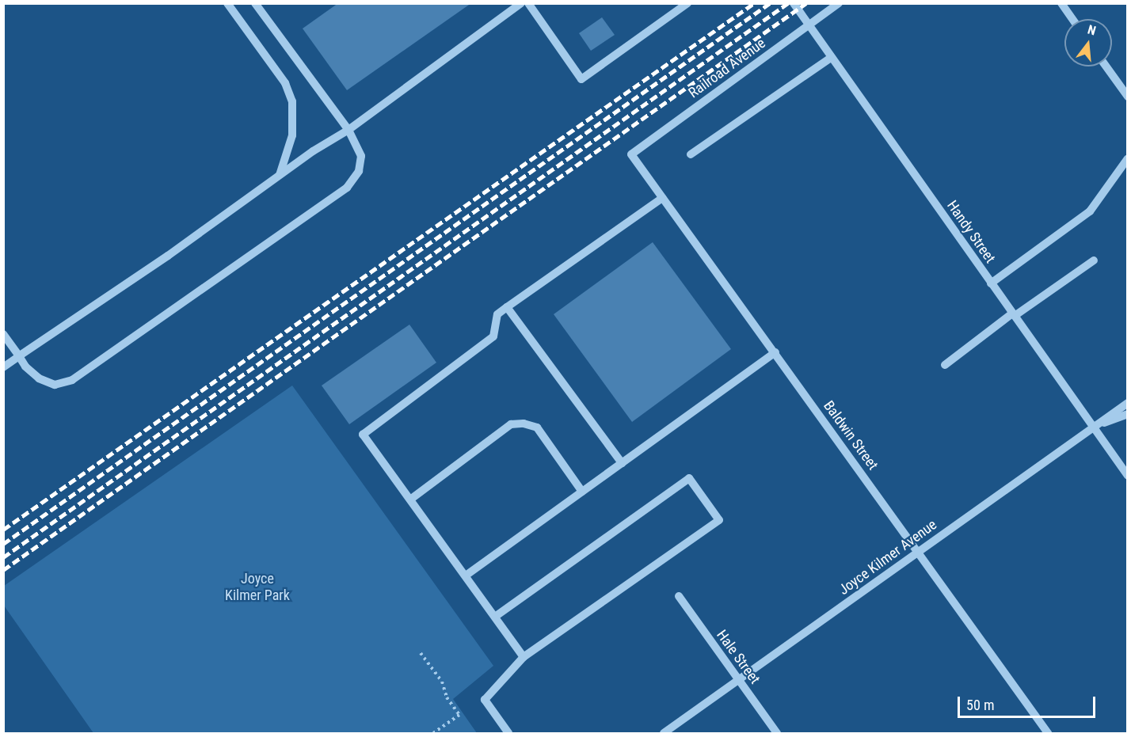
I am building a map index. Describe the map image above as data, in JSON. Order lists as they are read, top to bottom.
{
  "streets": {
    "street": [
      "Railroad Avenue",
      "Handy Street",
      "Baldwin Street",
      "Joyce Kilmer Avenue",
      "Hale Street"
    ]
  },
  "crossings": [
    ["Railroad Avenue", "Handy Street"],
    ["Railroad Avenue", "Baldwin Street"],
    ["Handy Street", "Joyce Kilmer Avenue"],
    ["Baldwin Street", "Joyce Kilmer Avenue"],
    ["Joyce Kilmer Avenue", "Hale Street"]
  ],
  "parks": ["Joyce Kilmer Park"],
  "scale_bar": "50 m",
  "north": "top"
}
